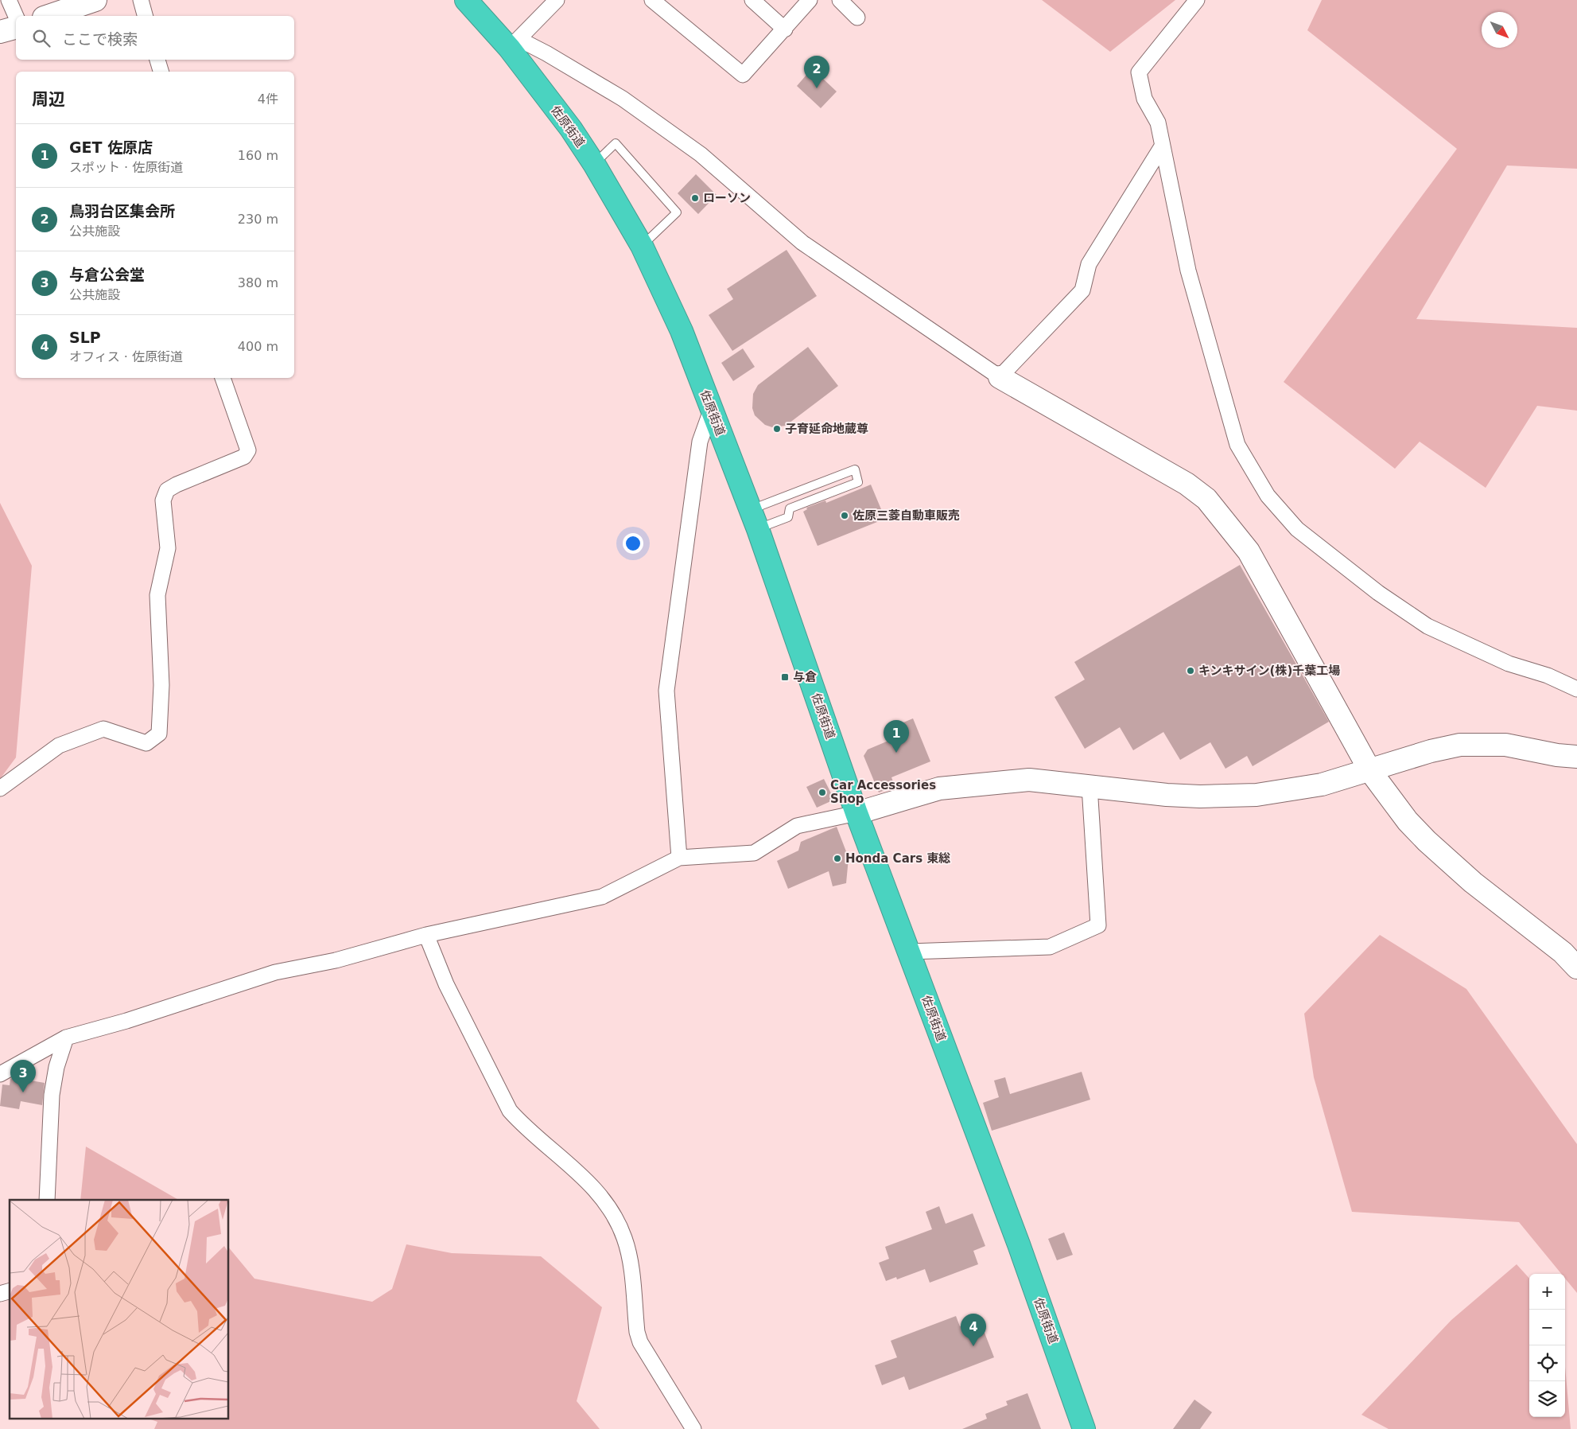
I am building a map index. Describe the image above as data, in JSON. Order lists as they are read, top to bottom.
{
  "streets": {
    "highway": ["佐原街道"]
  },
  "places": {
    "other": [
      "ローソン",
      "子育延命地蔵尊",
      "佐原三菱自動車販売",
      "キンキサイン(株)千葉工場",
      "Car Accessories Shop",
      "Honda Cars 東総"
    ],
    "transit": ["与倉"]
  },
  "north": "bottom right",
  "page": {
    "search": "ここで検索",
    "pins": [
      "2",
      "1",
      "3",
      "4"
    ],
    "heading": ["周辺", "4件"],
    "list": [
      {
        "mark": "1",
        "name": "GET 佐原店",
        "note": "スポット · 佐原街道",
        "value": "160 m"
      },
      {
        "mark": "2",
        "name": "鳥羽台区集会所",
        "note": "公共施設",
        "value": "230 m"
      },
      {
        "mark": "3",
        "name": "与倉公会堂",
        "note": "公共施設",
        "value": "380 m"
      },
      {
        "mark": "4",
        "name": "SLP",
        "note": "オフィス · 佐原街道",
        "value": "400 m"
      }
    ],
    "map_buttons": ["+", "−"]
  }
}
